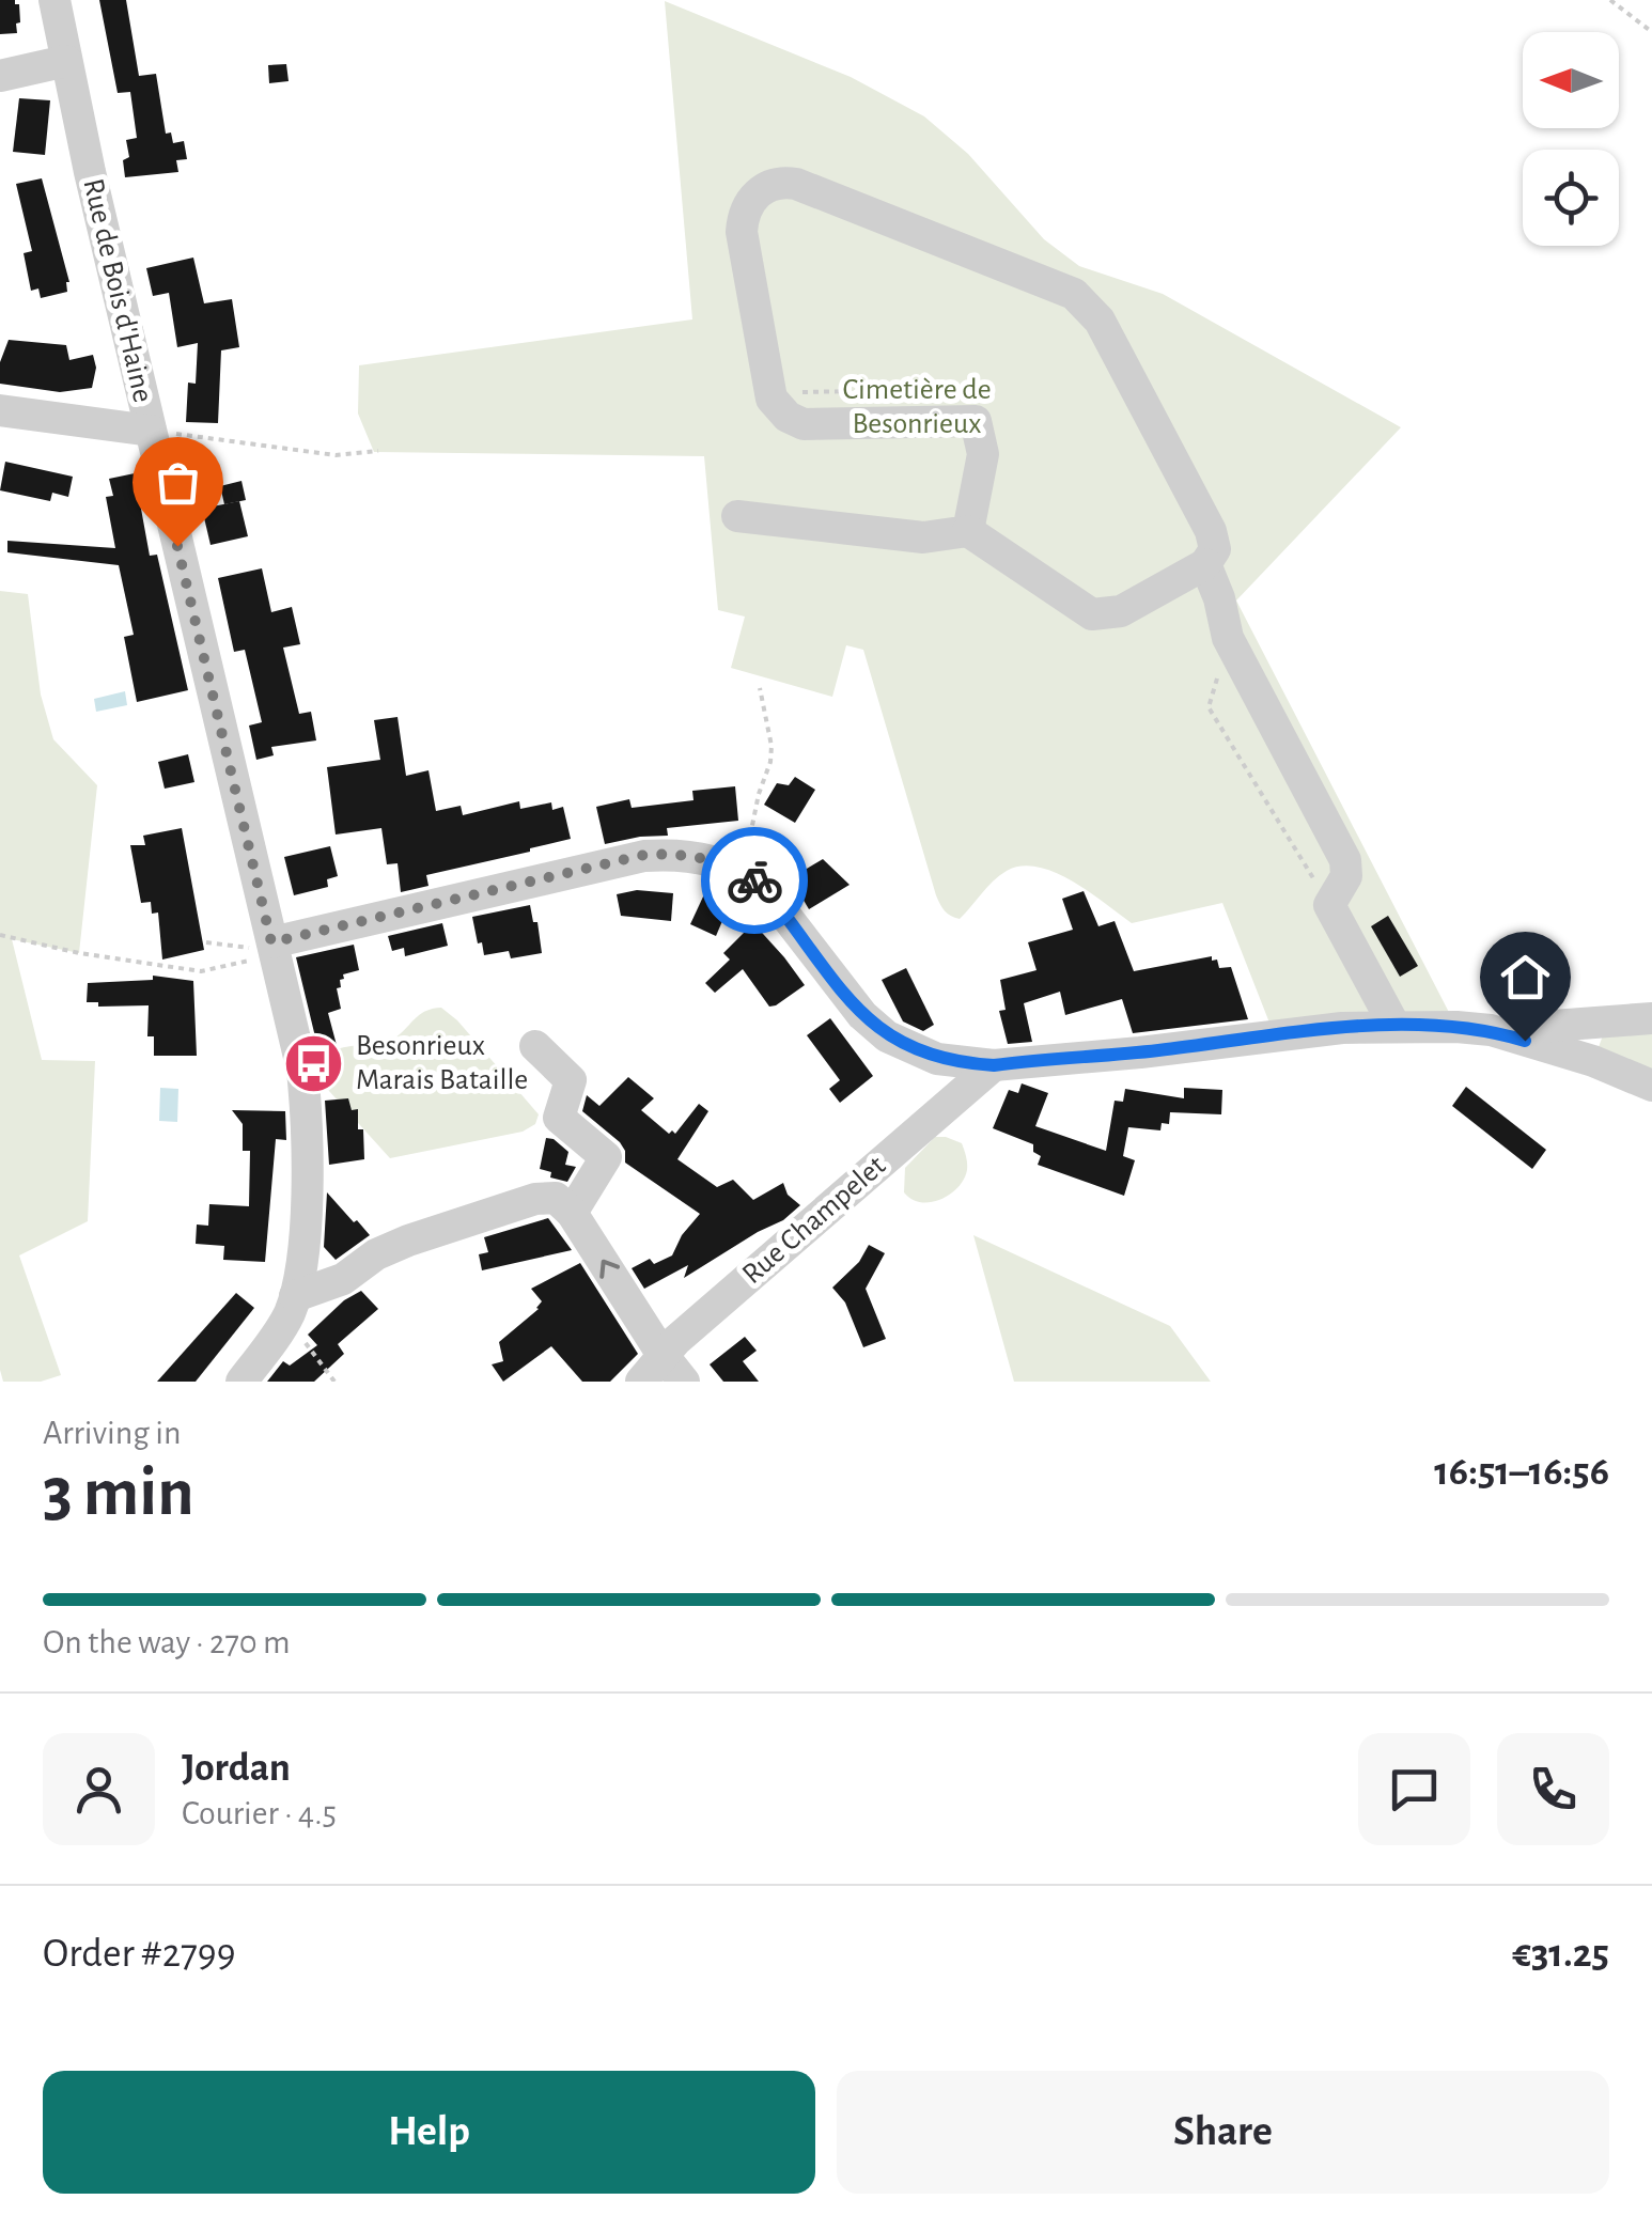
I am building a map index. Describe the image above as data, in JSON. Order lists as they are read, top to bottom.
{
  "streets": {
    "street": ["Rue de Bois d'Haine", "Rue Champelet"]
  },
  "parks": ["Cimetière de Besonrieux"],
  "places": {
    "bus stop": ["Besonrieux Marais Bataille"]
  },
  "north": "left",
  "page": {
    "heading": ["3 min", "Arriving in", "16:51–16:56"],
    "panel": [
      "Jordan",
      "Courier · 4.5",
      "Order #2799",
      "€31.25"
    ],
    "bar": "On the way · 270 m",
    "buttons": ["Help", "Share"]
  }
}
